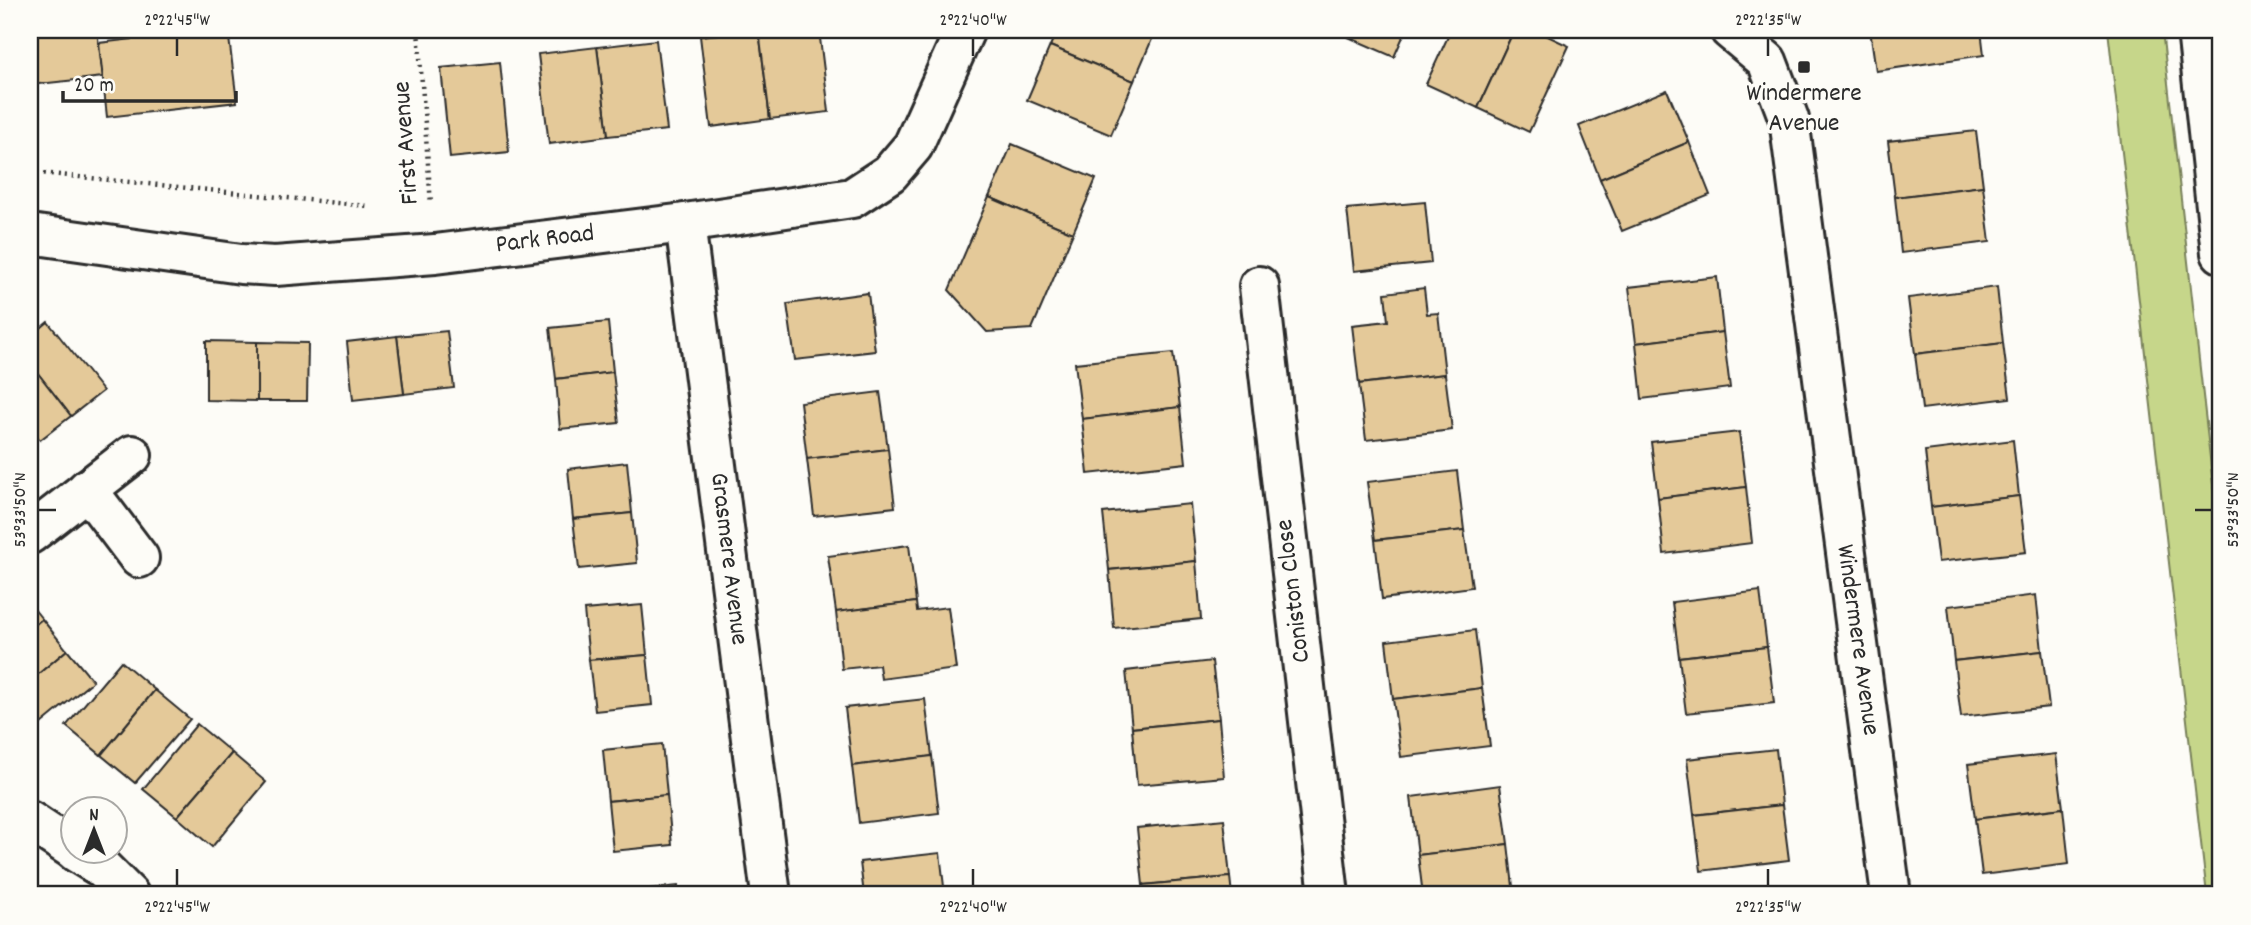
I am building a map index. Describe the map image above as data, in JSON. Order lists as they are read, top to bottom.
{
  "streets": {
    "street": [
      "Park Road",
      "Grasmere Avenue",
      "Coniston Close",
      "Windermere Avenue"
    ],
    "path": ["First Avenue"]
  },
  "crossings": [
    ["First Avenue", "Park Road"],
    ["Park Road", "Grasmere Avenue"]
  ],
  "places": {
    "transit": ["Windermere Avenue"]
  },
  "scale_bar": "20 m",
  "north": "top",
  "coordinates": [
    "2°22'45\"W",
    "2°22'40\"W",
    "2°22'35\"W",
    "53°33'50\"N"
  ]
}
